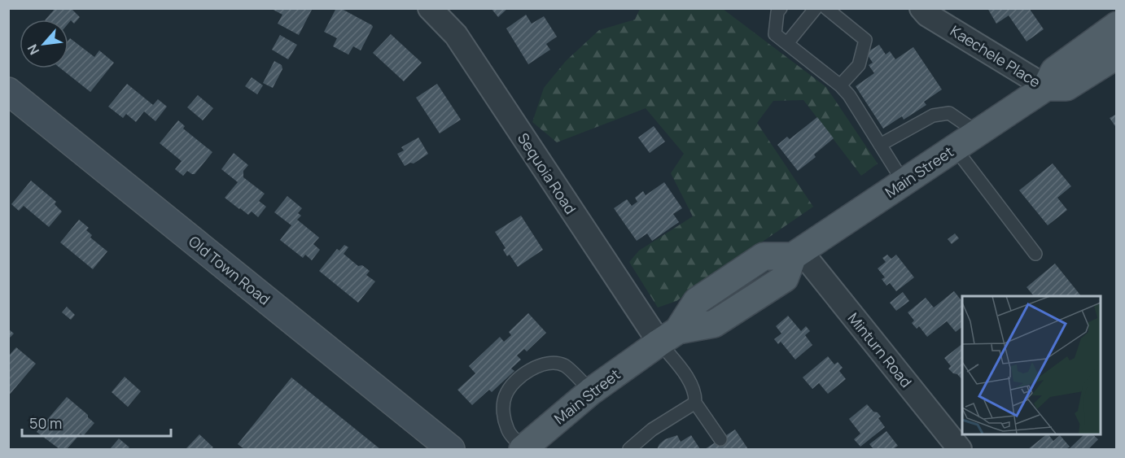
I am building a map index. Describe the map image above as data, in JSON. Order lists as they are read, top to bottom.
{
  "streets": {
    "main road": ["Main Street", "Old Town Road"],
    "street": ["Kaechele Place", "Sequoia Road", "Minturn Road"]
  },
  "crossings": [
    ["Kaechele Place", "Main Street"],
    ["Main Street", "Sequoia Road"],
    ["Main Street", "Minturn Road"]
  ],
  "scale_bar": "50 m",
  "north": "bottom left"
}
